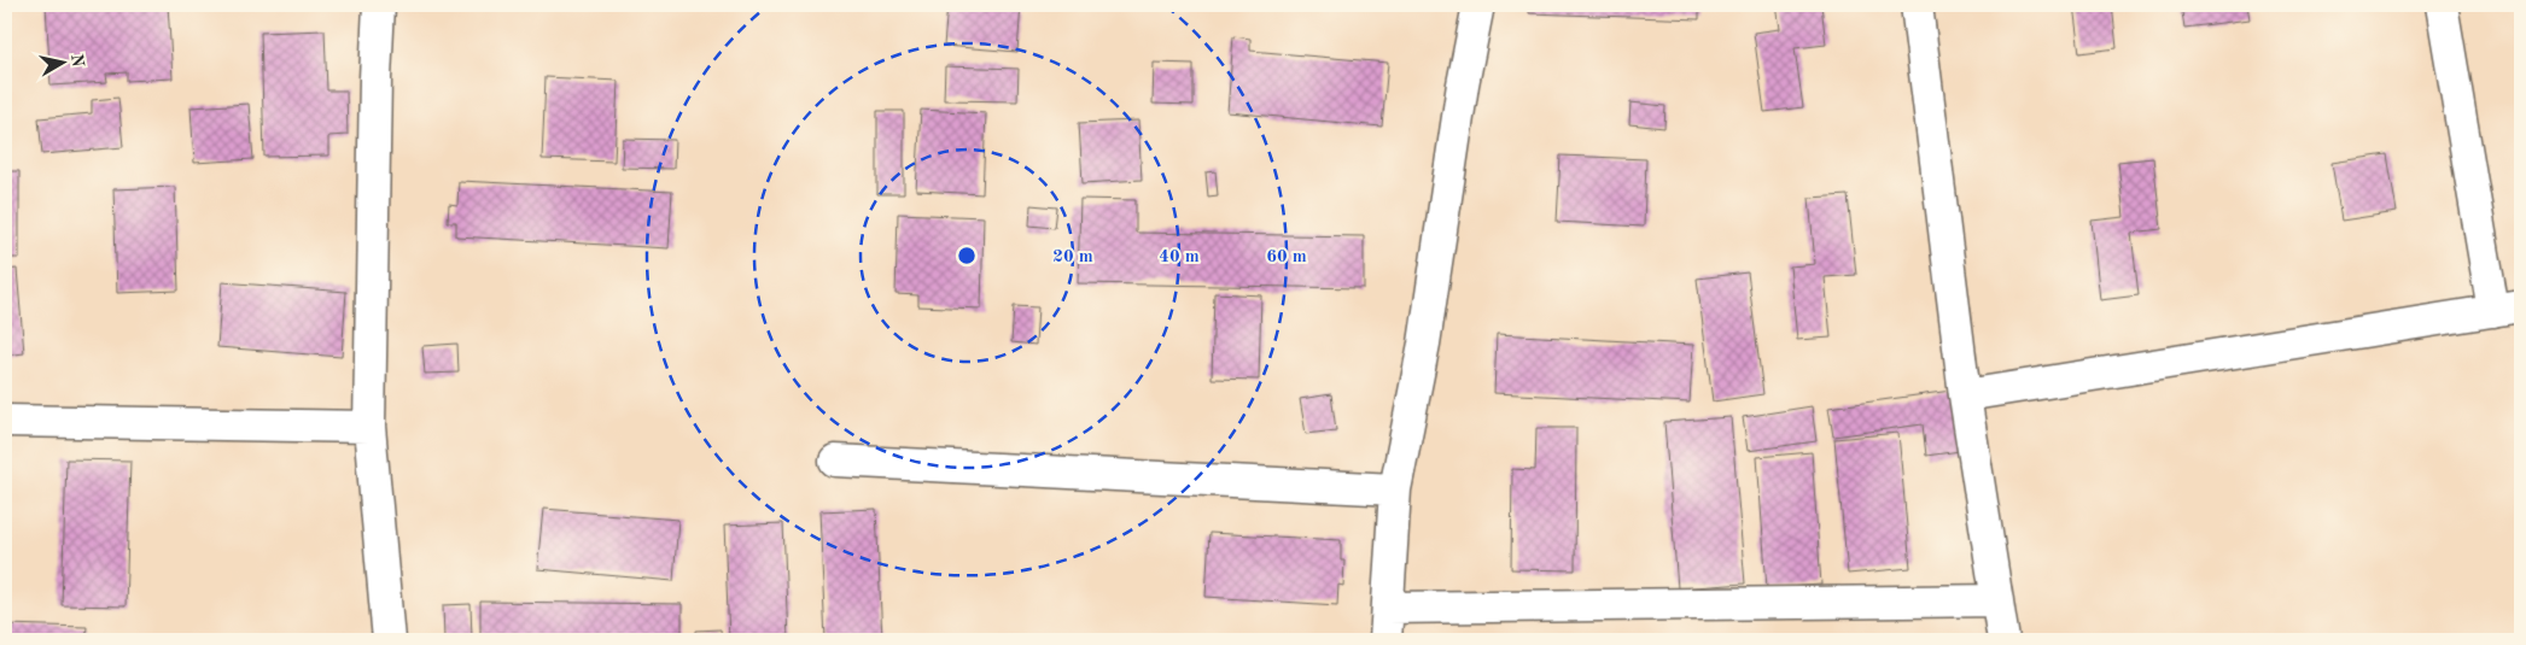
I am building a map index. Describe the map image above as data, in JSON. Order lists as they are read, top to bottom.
{
  "north": "right",
  "rings": ["20 m", "40 m", "60 m"]
}
